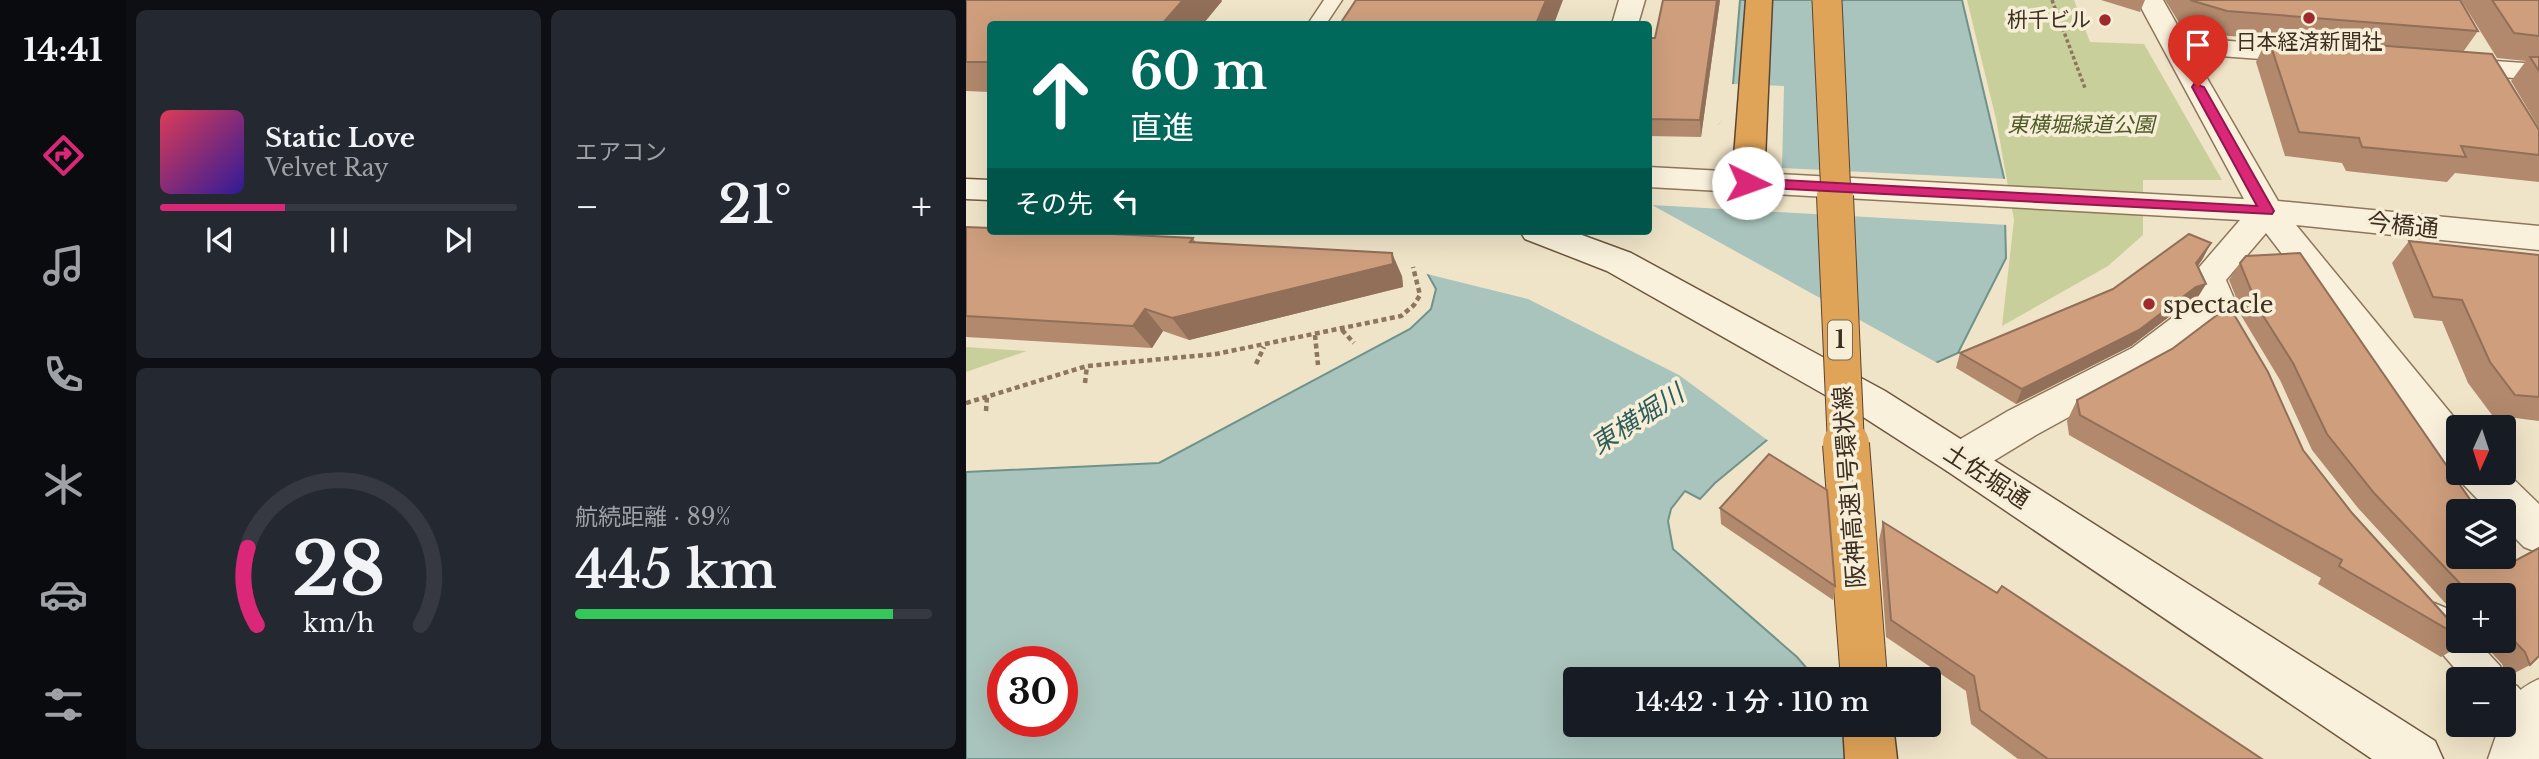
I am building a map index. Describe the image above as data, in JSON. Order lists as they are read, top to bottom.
{
  "streets": {
    "highway": ["1", "阪神高速1号環状線"],
    "street": ["今橋通", "土佐堀通"]
  },
  "water": ["東横堀川"],
  "parks": ["東横堀緑道公園"],
  "places": ["日本経済新聞社", "枡千ビル", "spectacle"],
  "north": "bottom",
  "page": {
    "tabs": "14:41",
    "tile": [
      "エアコン",
      ["航続距離 · 89%", "445 km"]
    ],
    "turn": ["60 m", "直進"],
    "song": ["Static Love", "Velvet Ray"],
    "then": "その先",
    "heat": ["−", "21°", "+"],
    "map_buttons": ["+", "−"],
    "limit": "30",
    "trip": "14:42 · 1 分 · 110 m",
    "gauge": ["28", "km/h"]
  }
}
